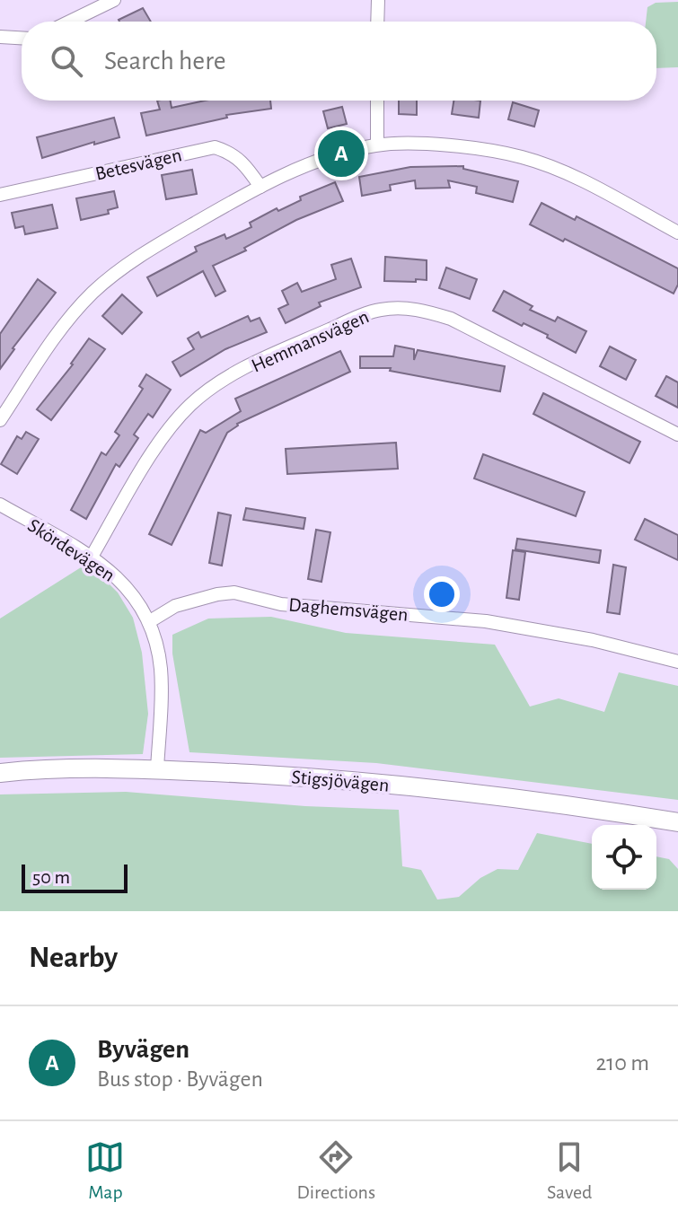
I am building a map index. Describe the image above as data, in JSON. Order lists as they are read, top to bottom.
{
  "streets": {
    "main road": ["Stigsjövägen"],
    "street": [
      "Betesvägen",
      "Hemmansvägen",
      "Skördevägen",
      "Daghemsvägen"
    ]
  },
  "crossings": [
    ["Hemmansvägen", "Skördevägen"],
    ["Skördevägen", "Daghemsvägen"],
    ["Skördevägen", "Stigsjövägen"]
  ],
  "scale_bar": "50 m",
  "page": {
    "search": "Search here",
    "pins": "A",
    "scale": "50 m",
    "heading": "Nearby",
    "list": [
      {
        "mark": "A",
        "name": "Byvägen",
        "note": "Bus stop · Byvägen",
        "value": "210 m"
      }
    ],
    "nav": ["Map", "Directions", "Saved"]
  }
}
